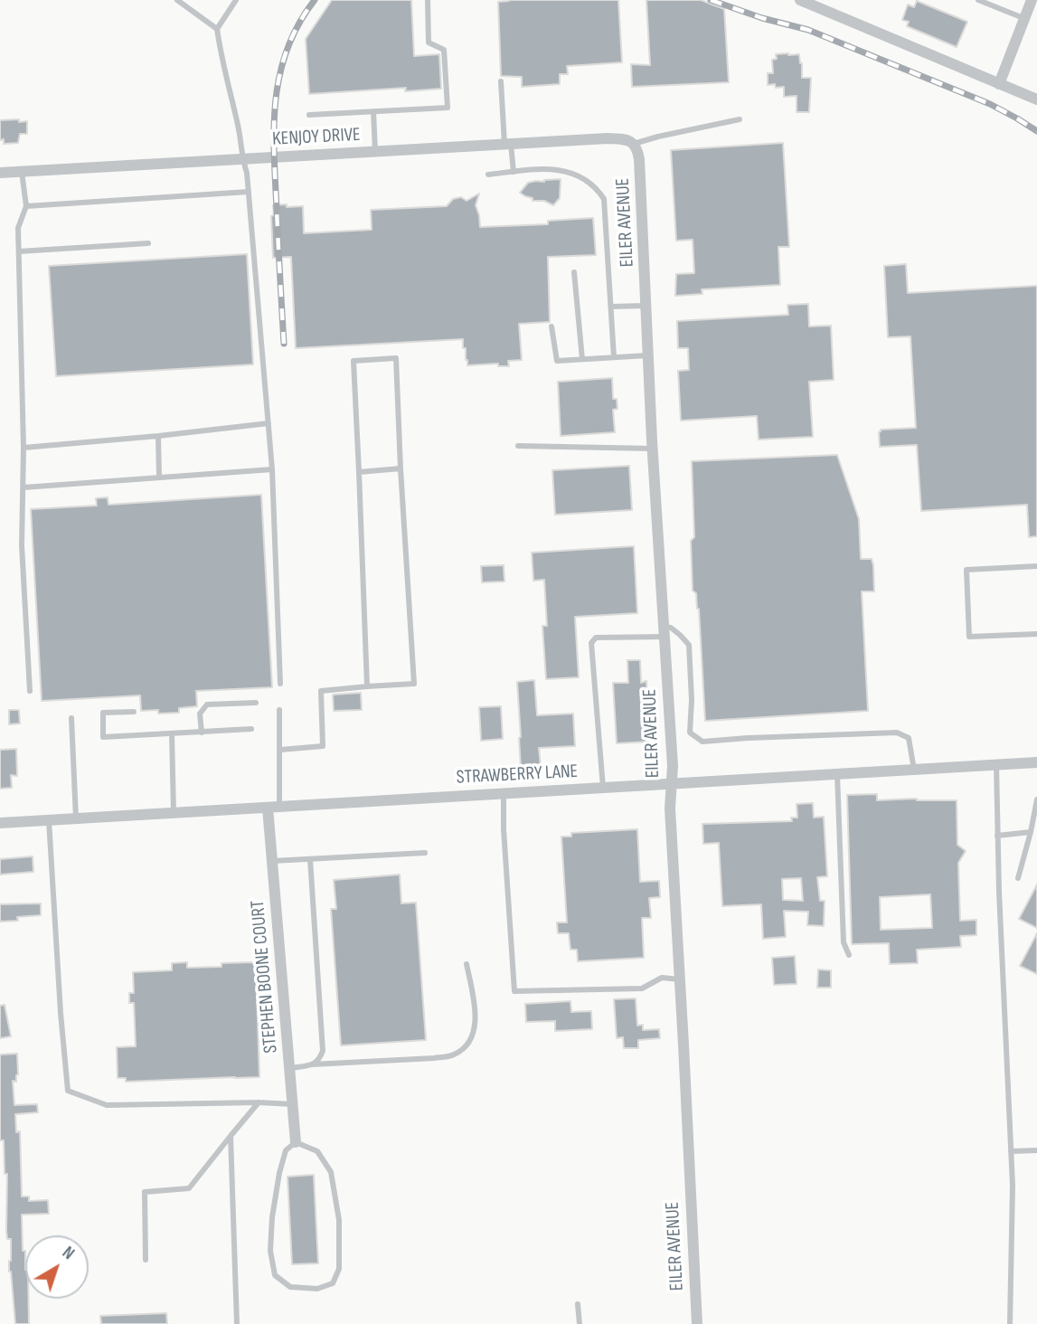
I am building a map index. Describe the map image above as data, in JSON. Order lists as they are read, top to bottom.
{
  "streets": {
    "street": [
      "KENJOY DRIVE",
      "EILER AVENUE",
      "STRAWBERRY LANE",
      "STEPHEN BOONE COURT"
    ]
  },
  "crossings": [
    ["KENJOY DRIVE", "EILER AVENUE"],
    ["EILER AVENUE", "STRAWBERRY LANE"],
    ["STRAWBERRY LANE", "STEPHEN BOONE COURT"]
  ],
  "north": "top right"
}
